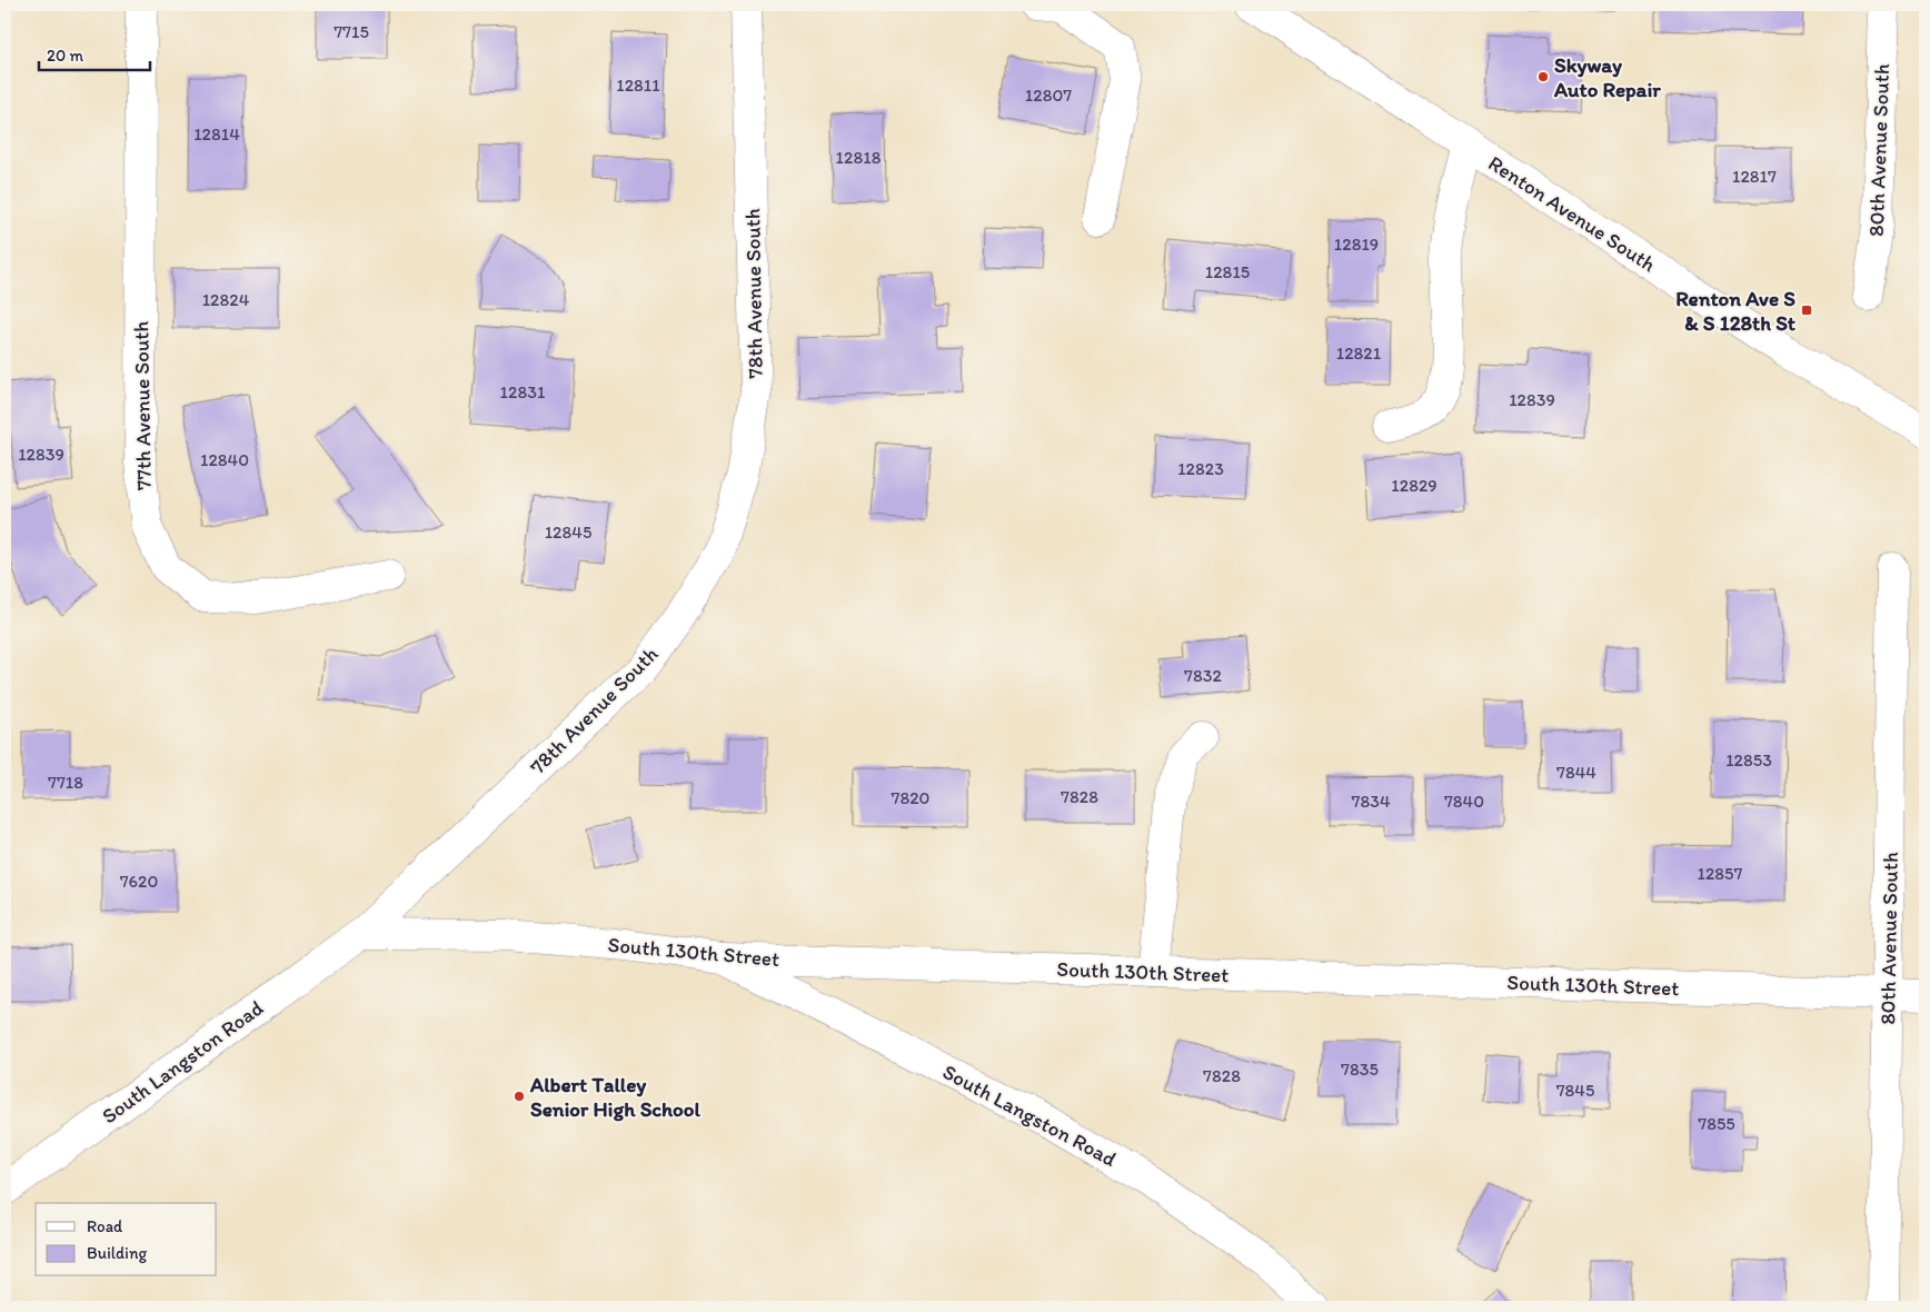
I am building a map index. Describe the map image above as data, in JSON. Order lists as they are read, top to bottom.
{
  "streets": {
    "street": [
      "80th Avenue South",
      "Renton Avenue South",
      "78th Avenue South",
      "77th Avenue South",
      "South 130th Street",
      "South Langston Road"
    ]
  },
  "crossings": [
    ["80th Avenue South", "South 130th Street"],
    ["78th Avenue South", "South 130th Street"],
    ["78th Avenue South", "South Langston Road"],
    ["South 130th Street", "South Langston Road"]
  ],
  "places": {
    "other": ["Skyway Auto Repair", "Albert Talley Senior High School"],
    "transit": ["Renton Ave S & S 128th St"]
  },
  "house_numbers": [
    "7715",
    "12811",
    "12807",
    "12814",
    "12818",
    "12817",
    "12819",
    "12815",
    "12824",
    "12821",
    "12831",
    "12839",
    "12839",
    "12840",
    "12823",
    "12829",
    "12845",
    "7832",
    "12853",
    "7844",
    "7718",
    "7828",
    "7820",
    "7834",
    "7840",
    "12857",
    "7620",
    "7835",
    "7828",
    "7845",
    "7855"
  ],
  "legend": ["Road", "Building"],
  "scale_bar": "20 m"
}
